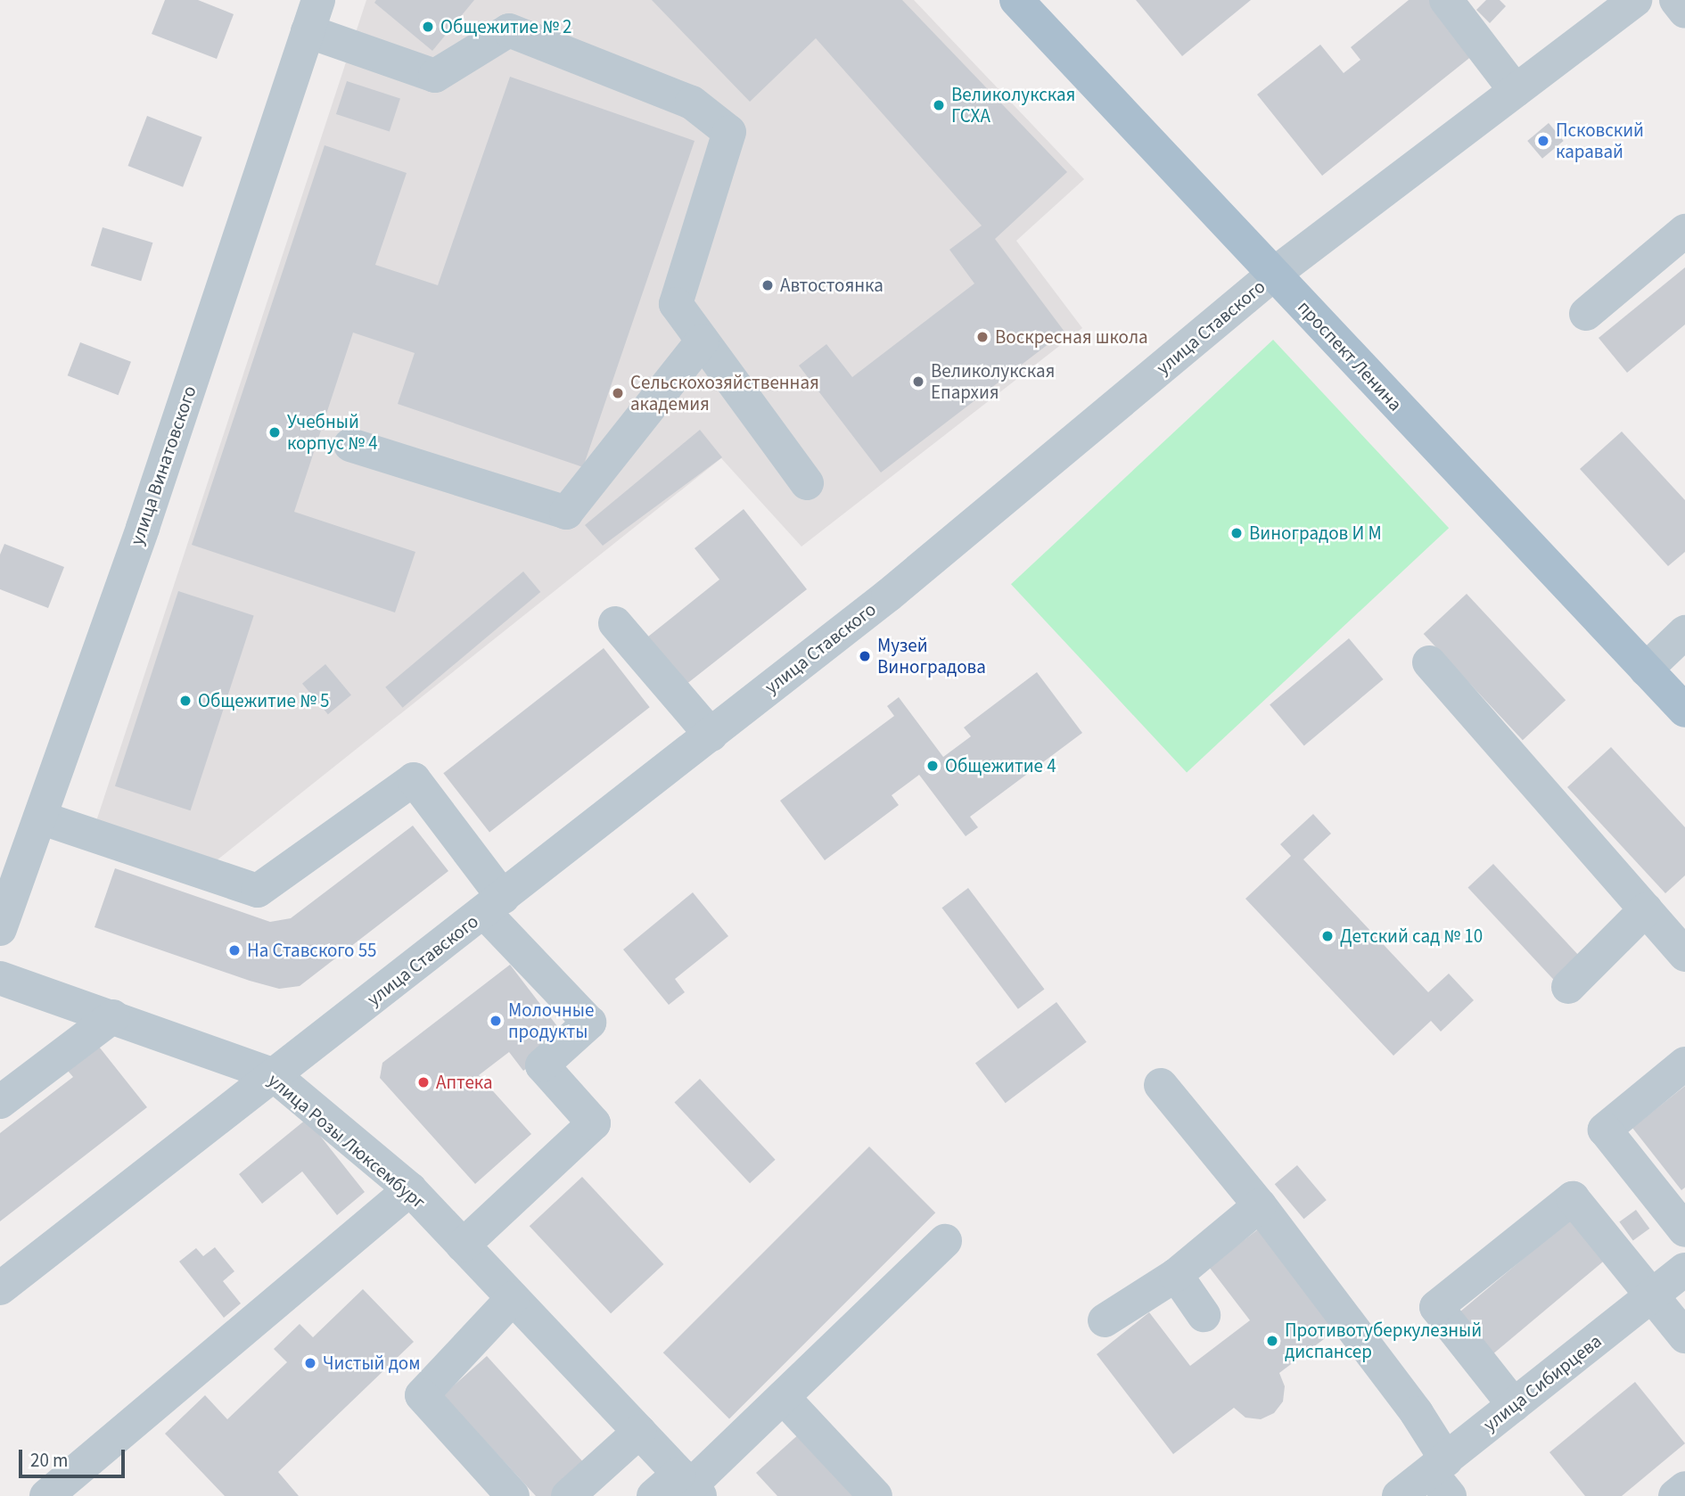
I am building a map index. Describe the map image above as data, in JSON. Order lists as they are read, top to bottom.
{
  "streets": {
    "main road": ["проспект Ленина"],
    "street": [
      "улица Ставского",
      "улица Винатовского",
      "улица Розы Люксембург",
      "улица Сибирцева"
    ]
  },
  "crossings": [
    ["улица Ставского", "проспект Ленина"],
    ["улица Ставского", "улица Розы Люксембург"]
  ],
  "places": [
    "Общежитие № 2",
    "Великолукская ГСХА",
    "Псковский каравай",
    "Автостоянка",
    "Воскресная школа",
    "Великолукская Епархия",
    "Сельскохозяйственная академия",
    "Учебный корпус № 4",
    "Виноградов И М",
    "Музей Виноградова",
    "Общежитие № 5",
    "Общежитие 4",
    "Детский сад № 10",
    "На Ставского 55",
    "Молочные продукты",
    "Аптека",
    "Противотуберкулезный диспансер",
    "Чистый дом"
  ],
  "scale_bar": "20 m"
}
